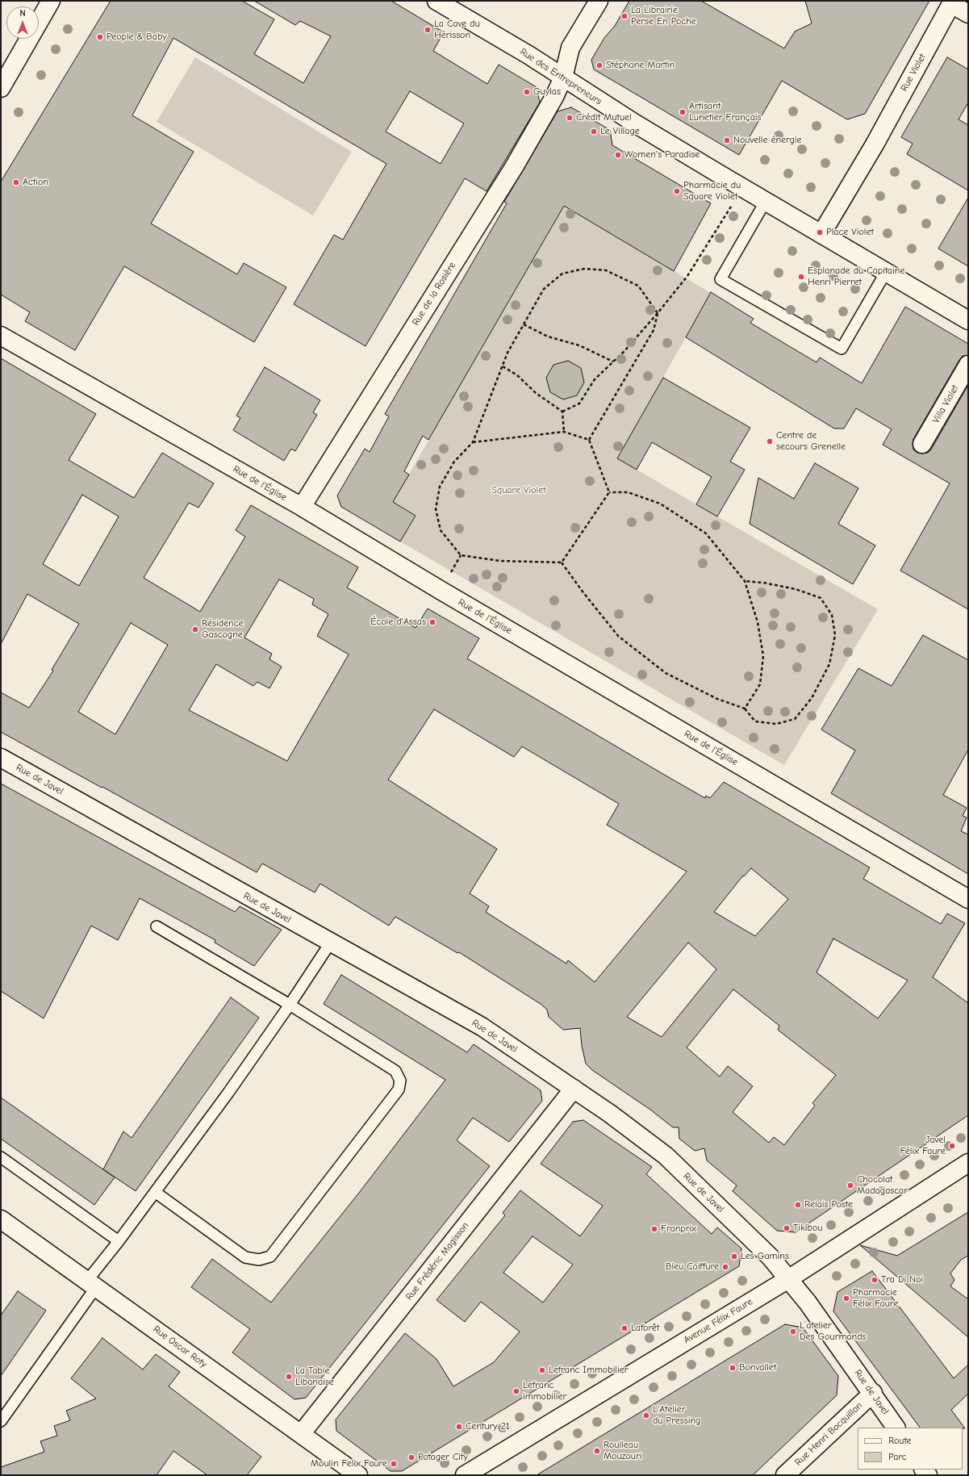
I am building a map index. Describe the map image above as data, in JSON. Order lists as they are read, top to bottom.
{
  "streets": {
    "street": [
      "Rue Violet",
      "Rue des Entrepreneurs",
      "Rue de la Rosière",
      "Villa Violet",
      "Rue de l'Église",
      "Rue de Javel",
      "Rue Frédéric Magisson",
      "Avenue Félix Faure",
      "Rue Oscar Roty",
      "Rue Henri Bocquillon"
    ]
  },
  "crossings": [
    ["Rue Violet", "Rue des Entrepreneurs"],
    ["Rue des Entrepreneurs", "Rue de la Rosière"],
    ["Rue de la Rosière", "Rue de l'Église"],
    ["Rue de Javel", "Rue Frédéric Magisson"],
    ["Rue de Javel", "Avenue Félix Faure"],
    ["Rue de Javel", "Rue Henri Bocquillon"],
    ["Rue Frédéric Magisson", "Rue Oscar Roty"]
  ],
  "parks": ["Square Violet"],
  "places": [
    "La Librairie Perse En Poche",
    "La Cave du Hérisson",
    "People & Baby",
    "Stéphane Martin",
    "Guylas",
    "Artisant Lunetier Français",
    "Crédit Mutuel",
    "Le Village",
    "Nouvelle énergie",
    "Women's Paradise",
    "Action",
    "Pharmacie du Square Violet",
    "Place Violet",
    "Esplanade du Capitaine Henri Pierret",
    "Centre de secours Grenelle",
    "École d'Assas",
    "Résidence Gascogne",
    "Javel Félix Faure",
    "Chocolat Madagascar",
    "Relais Poste",
    "Tikibou",
    "Franprix",
    "Les Gamins",
    "Bleu Coiffure",
    "Tra Di Noi",
    "Pharmacie Félix Faure",
    "Laforêt",
    "L’atelier Des Gourmands",
    "Bonvallet",
    "Lefranc Immobilier",
    "La Table Libanaise",
    "Lefranc immobilier",
    "L'Atelier du Pressing",
    "Century 21",
    "Roulleau Mouzouri",
    "Potager City",
    "Moulin Felix Faure"
  ],
  "legend": ["Route", "Parc"],
  "north": "top"
}
